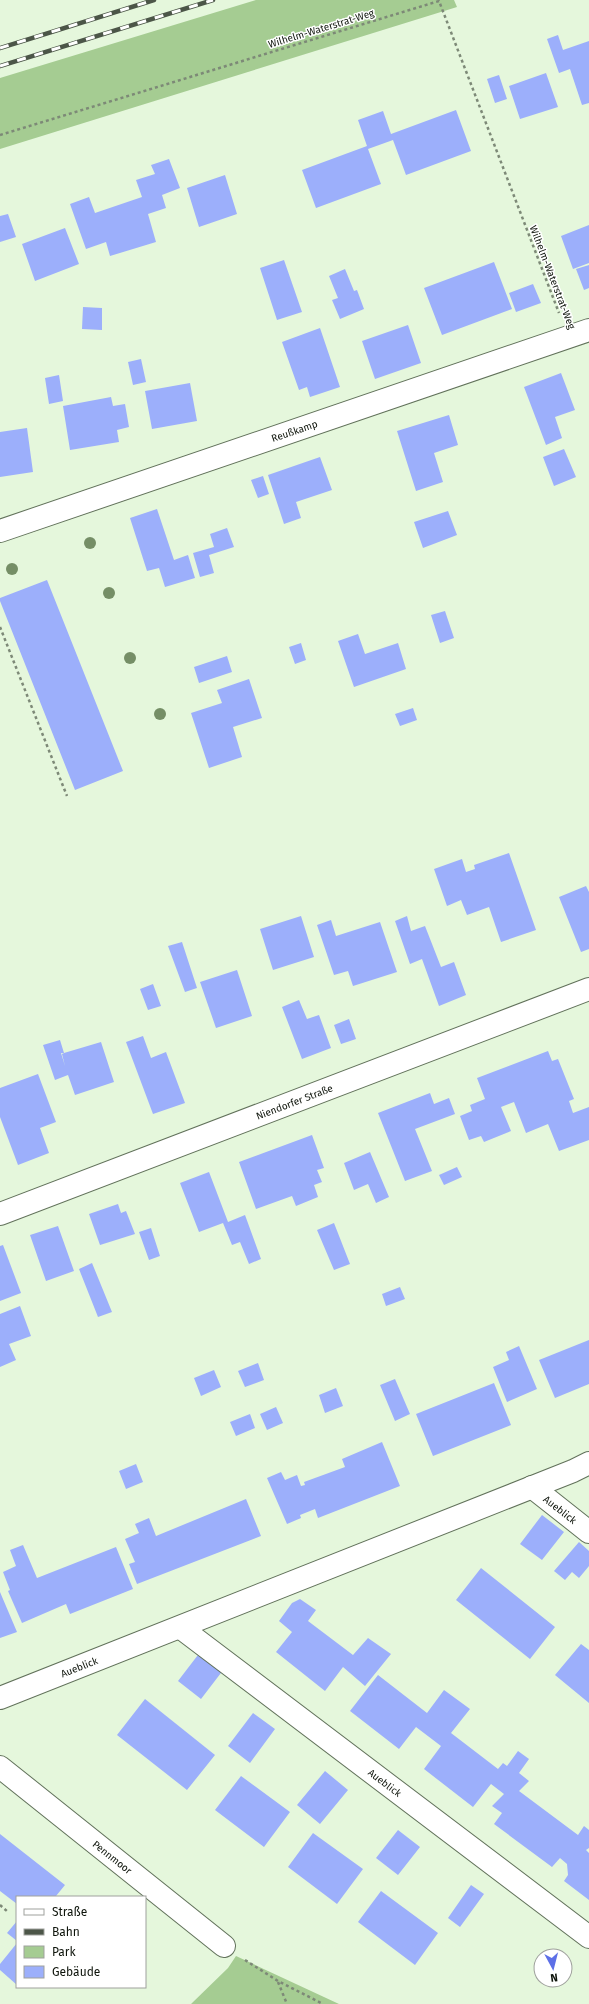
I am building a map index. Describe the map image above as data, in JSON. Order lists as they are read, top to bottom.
{
  "streets": {
    "street": [
      "Reußkamp",
      "Niendorfer Straße",
      "Aueblick",
      "Pennmoor"
    ],
    "path": ["Wilhelm-Waterstrat-Weg"]
  },
  "crossings": [
    ["Wilhelm-Waterstrat-Weg", "Reußkamp"]
  ],
  "legend": [
    "Straße",
    "Bahn",
    "Park",
    "Gebäude"
  ],
  "north": "bottom"
}
